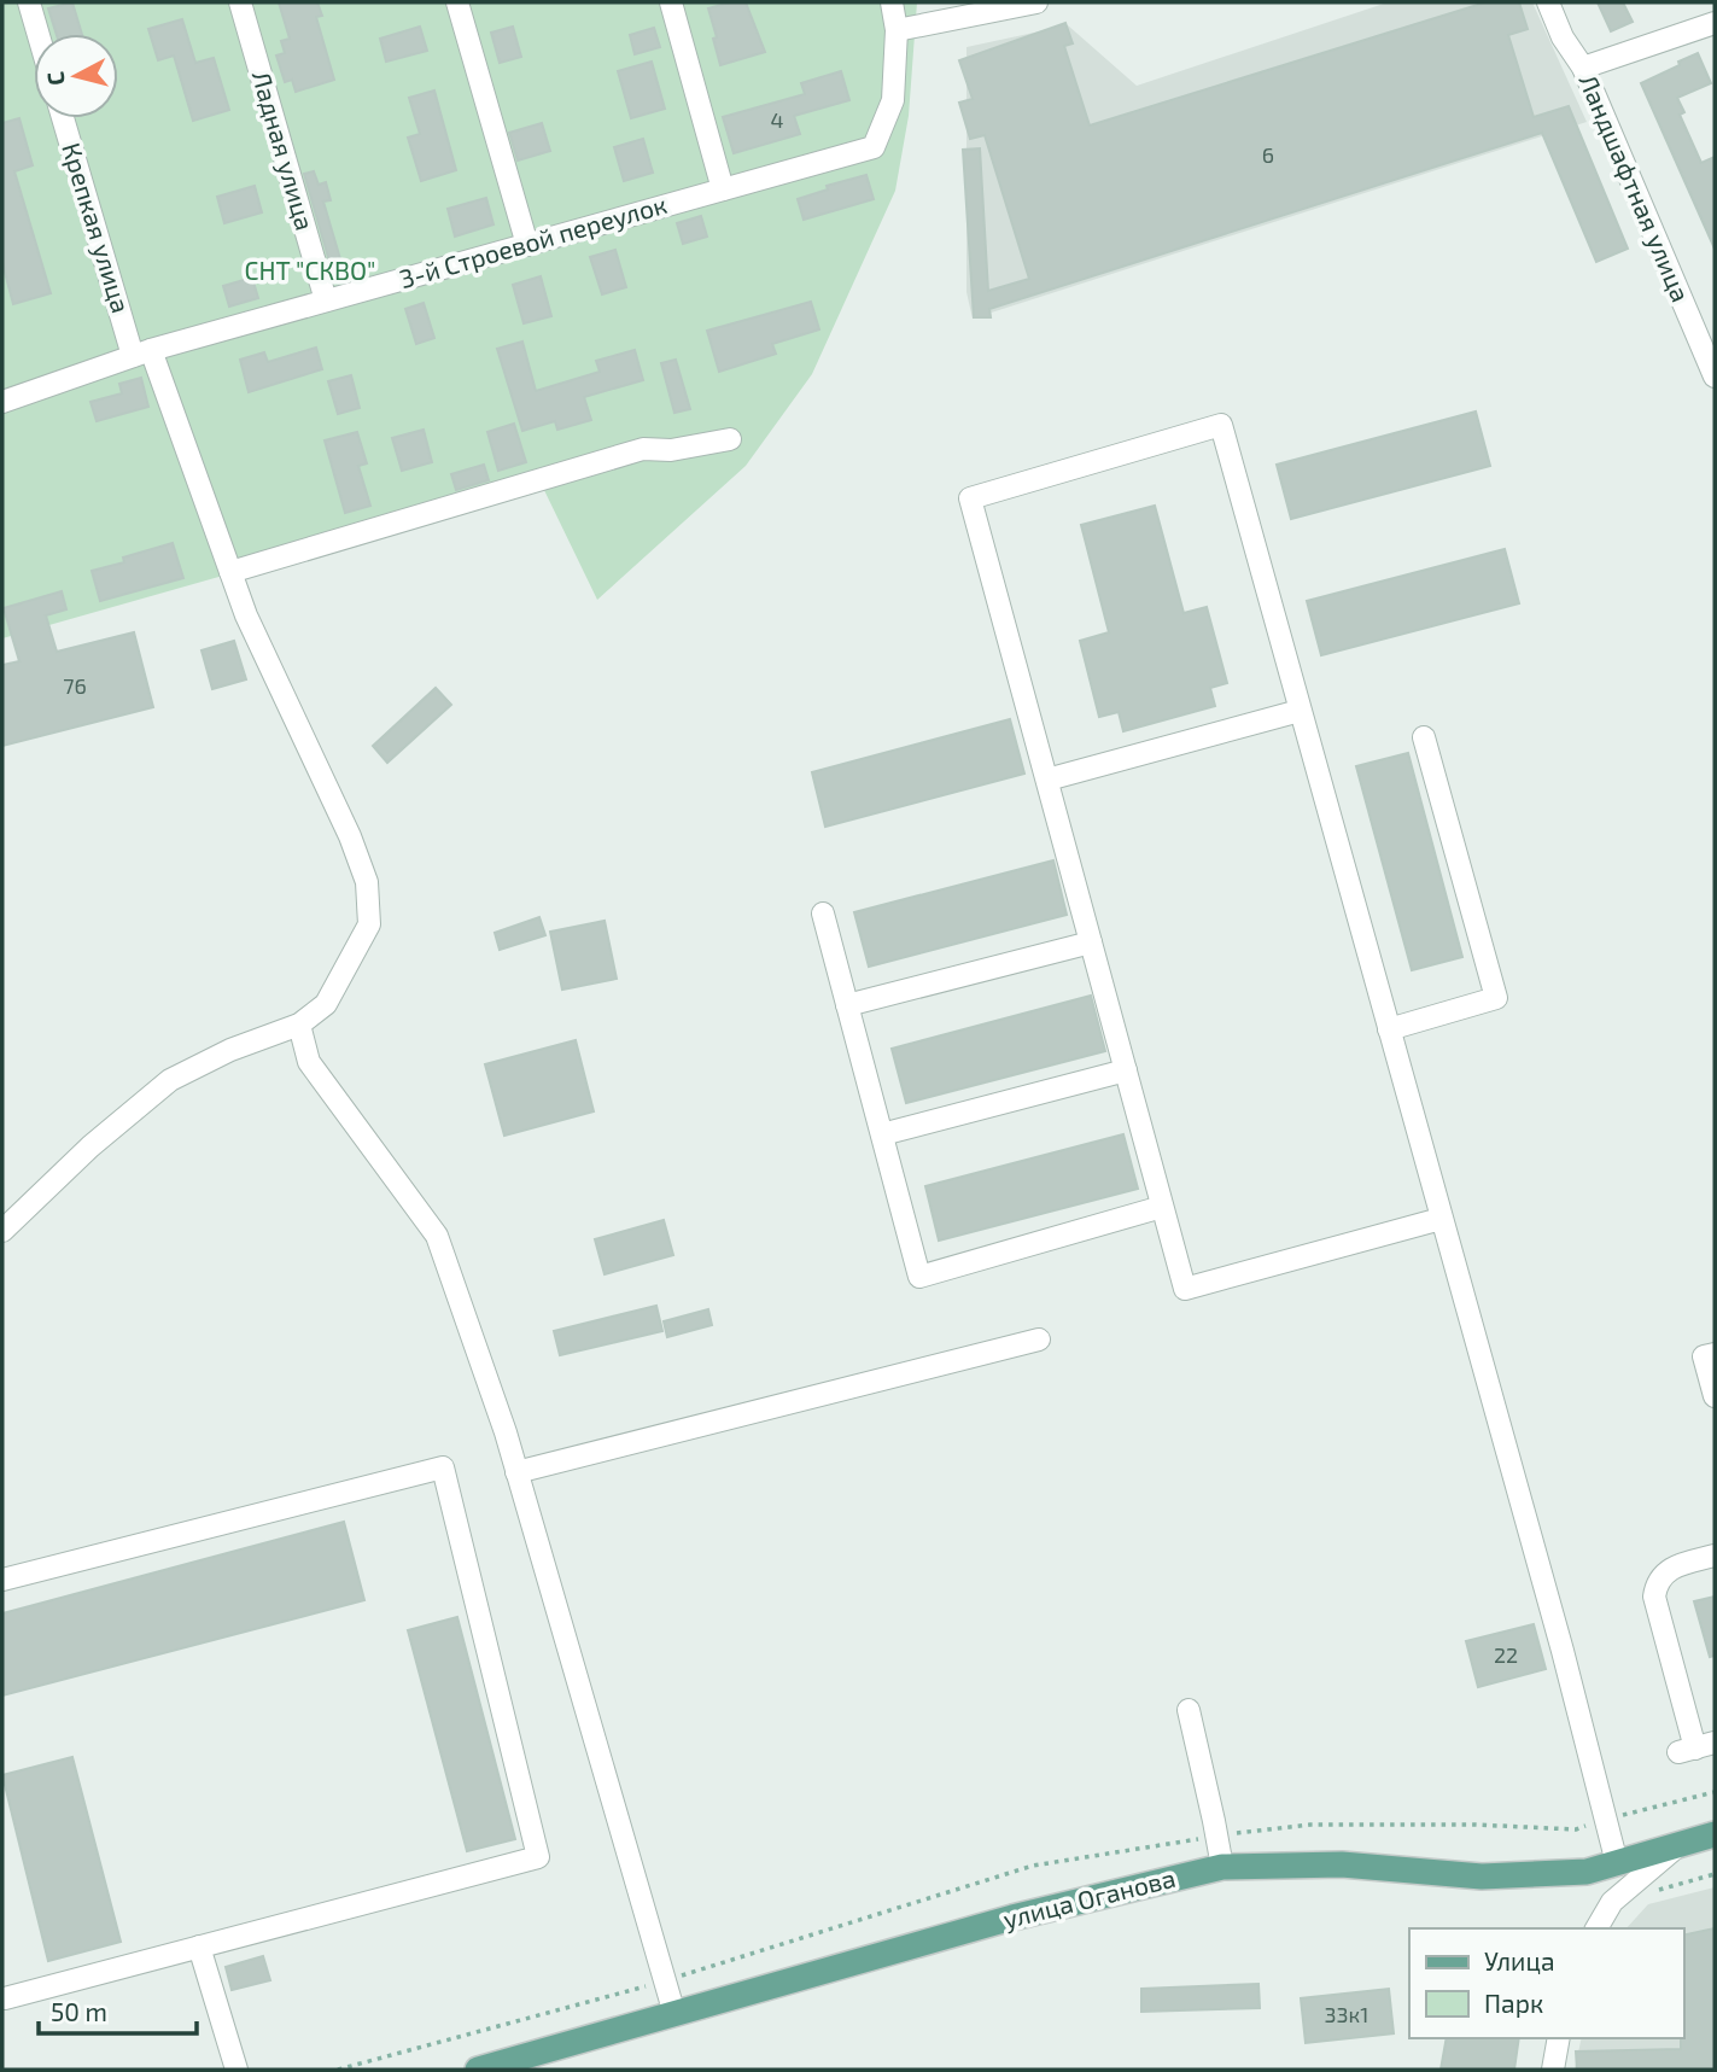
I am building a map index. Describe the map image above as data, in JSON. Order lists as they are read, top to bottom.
{
  "streets": {
    "main road": ["улица Оганова"],
    "street": [
      "Ладная улица",
      "Ландшафтная улица",
      "Крепкая улица",
      "3-й Строевой переулок"
    ]
  },
  "crossings": [
    ["Ладная улица", "3-й Строевой переулок"],
    ["Крепкая улица", "3-й Строевой переулок"]
  ],
  "parks": ["СНТ \"СКВО\""],
  "house_numbers": [
    "4",
    "6",
    "76",
    "22",
    "33к1"
  ],
  "legend": ["Улица", "Парк"],
  "scale_bar": "50 m",
  "north": "left"
}
